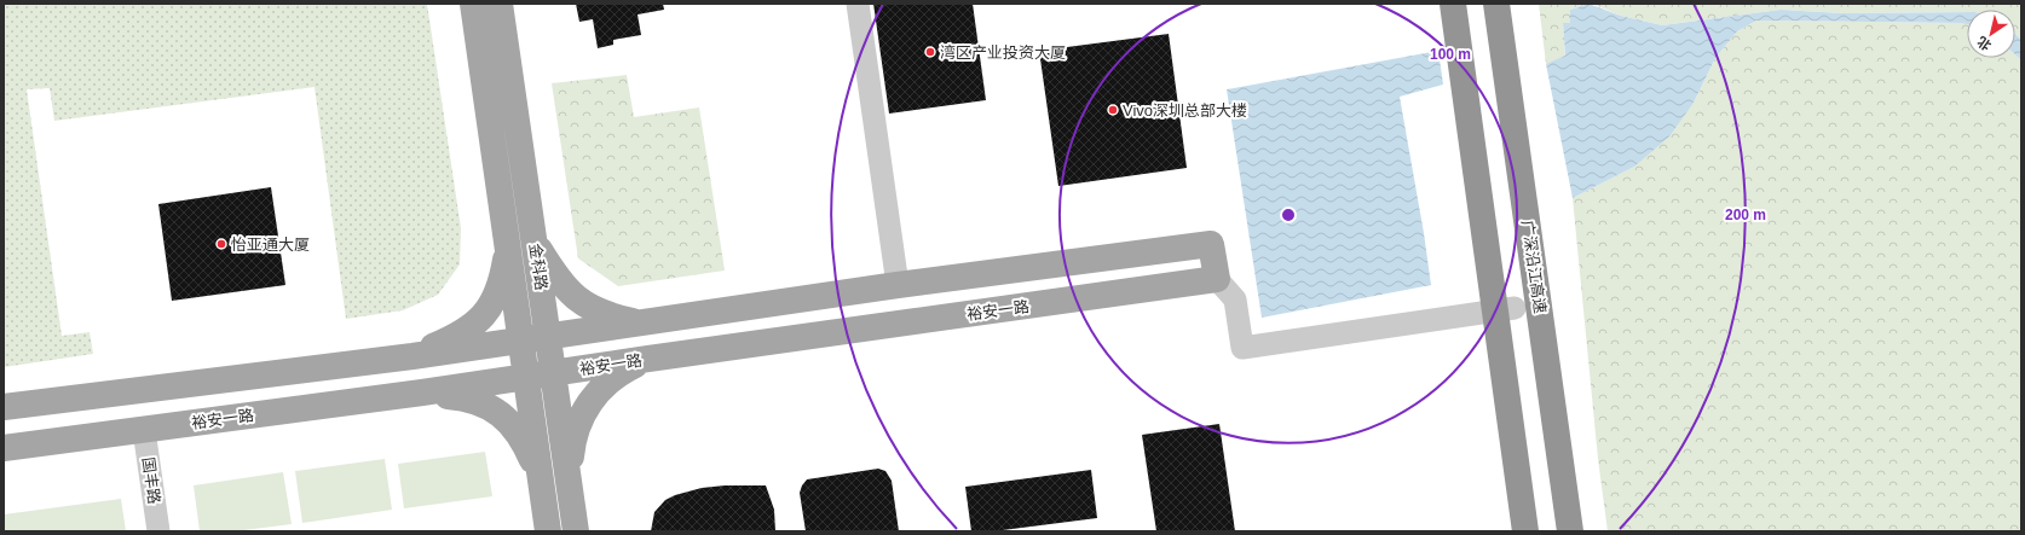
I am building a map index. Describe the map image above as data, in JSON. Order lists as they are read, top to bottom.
{
  "streets": {
    "highway": ["广深沿江高速"],
    "main road": ["金科路", "裕安一路"],
    "street": ["国丰路"]
  },
  "crossings": [
    ["金科路", "裕安一路"],
    ["裕安一路", "国丰路"]
  ],
  "places": ["湾区产业投资大厦", "Vivo深圳总部大楼", "怡亚通大厦"],
  "north": "bottom left",
  "rings": ["100 m", "200 m"]
}
